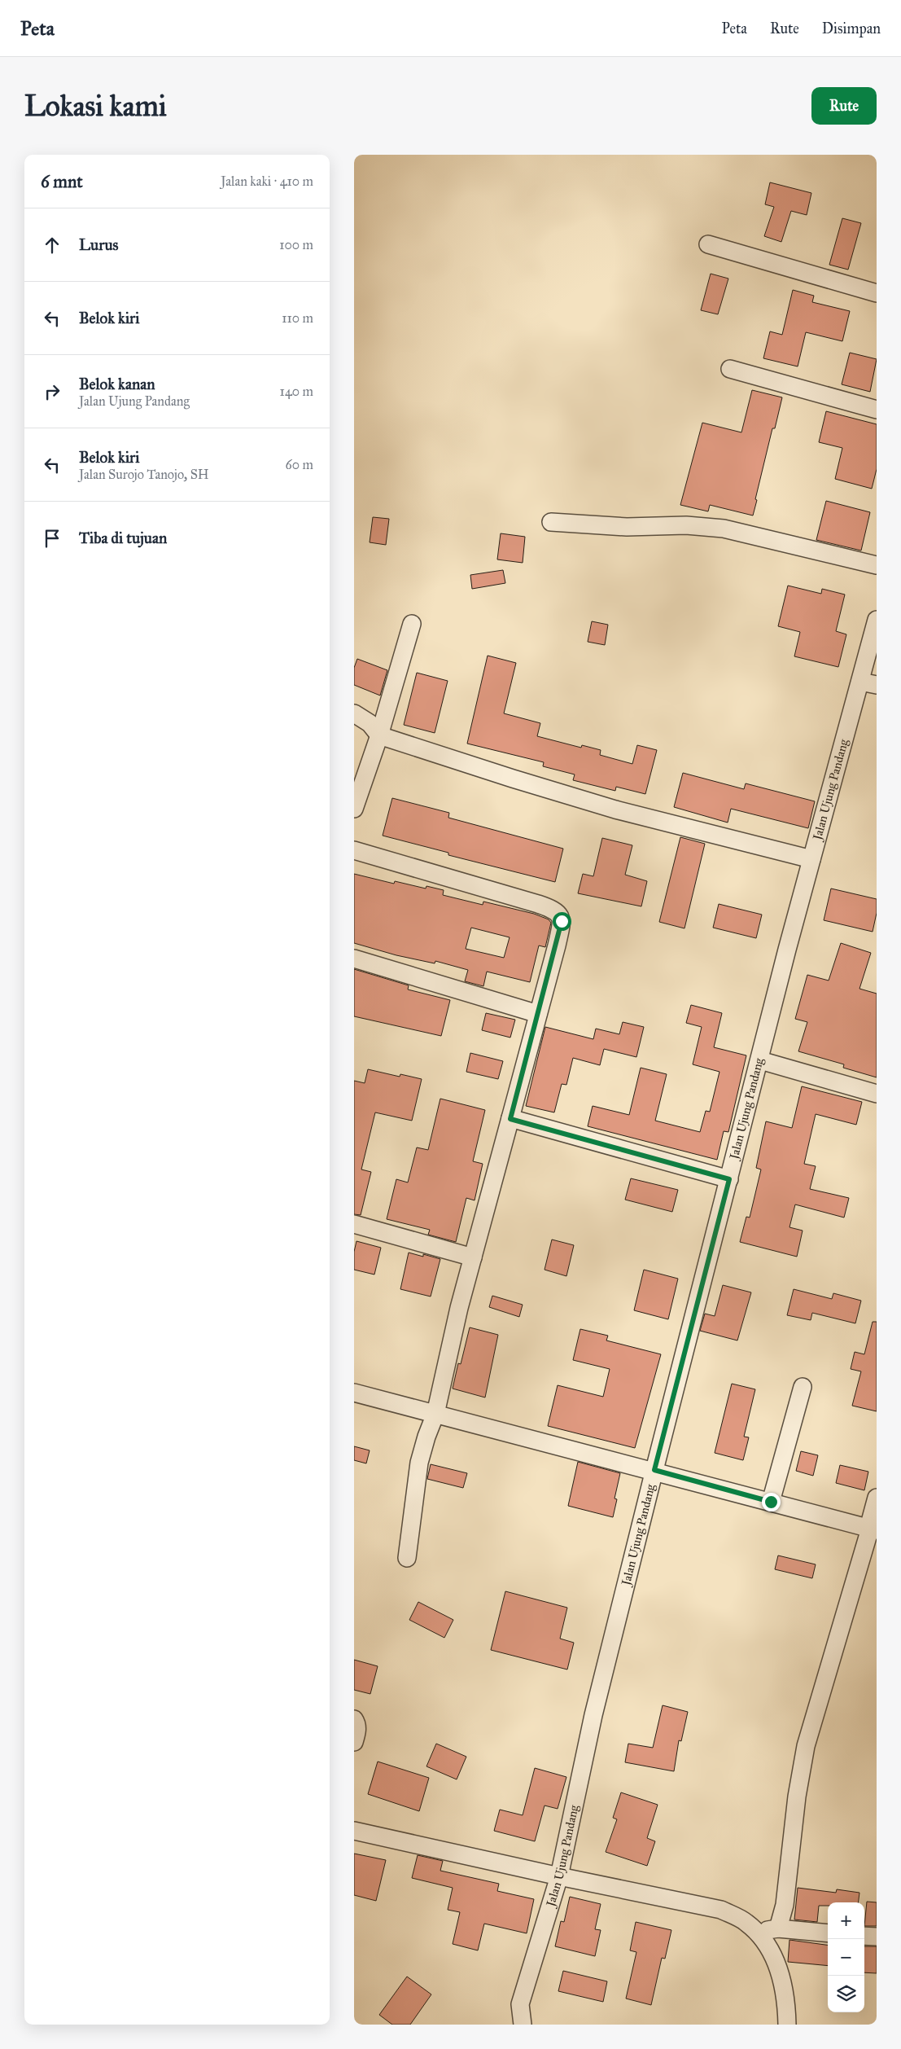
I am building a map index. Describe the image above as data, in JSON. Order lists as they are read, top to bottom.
{
  "streets": {
    "street": ["Jalan Ujung Pandang"]
  },
  "page": {
    "header": "Peta",
    "nav": ["Peta", "Rute", "Disimpan"],
    "buttons": "Rute",
    "title": "Lokasi kami",
    "heading": ["6 mnt", "Jalan kaki · 410 m"],
    "list": [
      ["Lurus", "100 m"],
      ["Belok kiri", "110 m"],
      ["Belok kanan", "Jalan Ujung Pandang", "140 m"],
      ["Belok kiri", "Jalan Surojo Tanojo, SH", "60 m"],
      "Tiba di tujuan"
    ],
    "map_buttons": ["+", "−"]
  }
}
